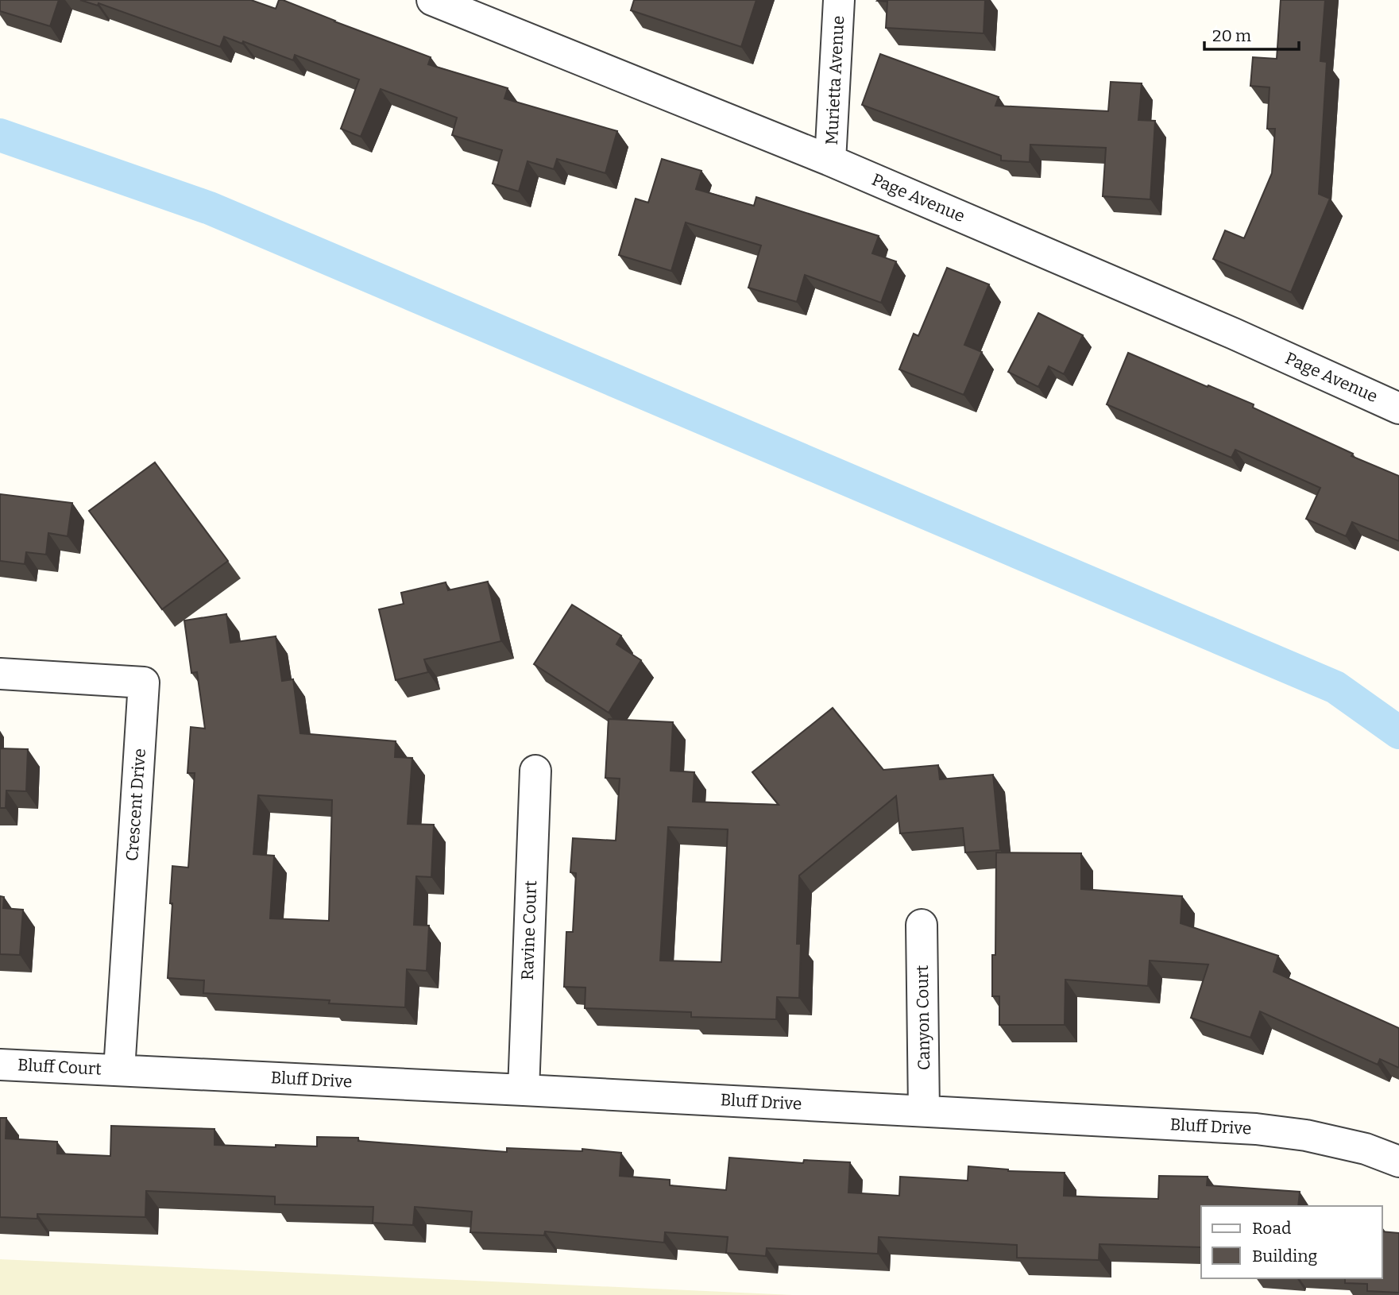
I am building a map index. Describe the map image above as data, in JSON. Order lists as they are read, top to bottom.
{
  "streets": {
    "street": [
      "Murietta Avenue",
      "Page Avenue",
      "Crescent Drive",
      "Ravine Court",
      "Canyon Court",
      "Bluff Court",
      "Bluff Drive"
    ]
  },
  "crossings": [
    ["Murietta Avenue", "Page Avenue"],
    ["Crescent Drive", "Bluff Court"],
    ["Crescent Drive", "Bluff Drive"],
    ["Ravine Court", "Bluff Drive"],
    ["Canyon Court", "Bluff Drive"],
    ["Bluff Court", "Bluff Drive"]
  ],
  "legend": ["Road", "Building"],
  "scale_bar": "20 m"
}
